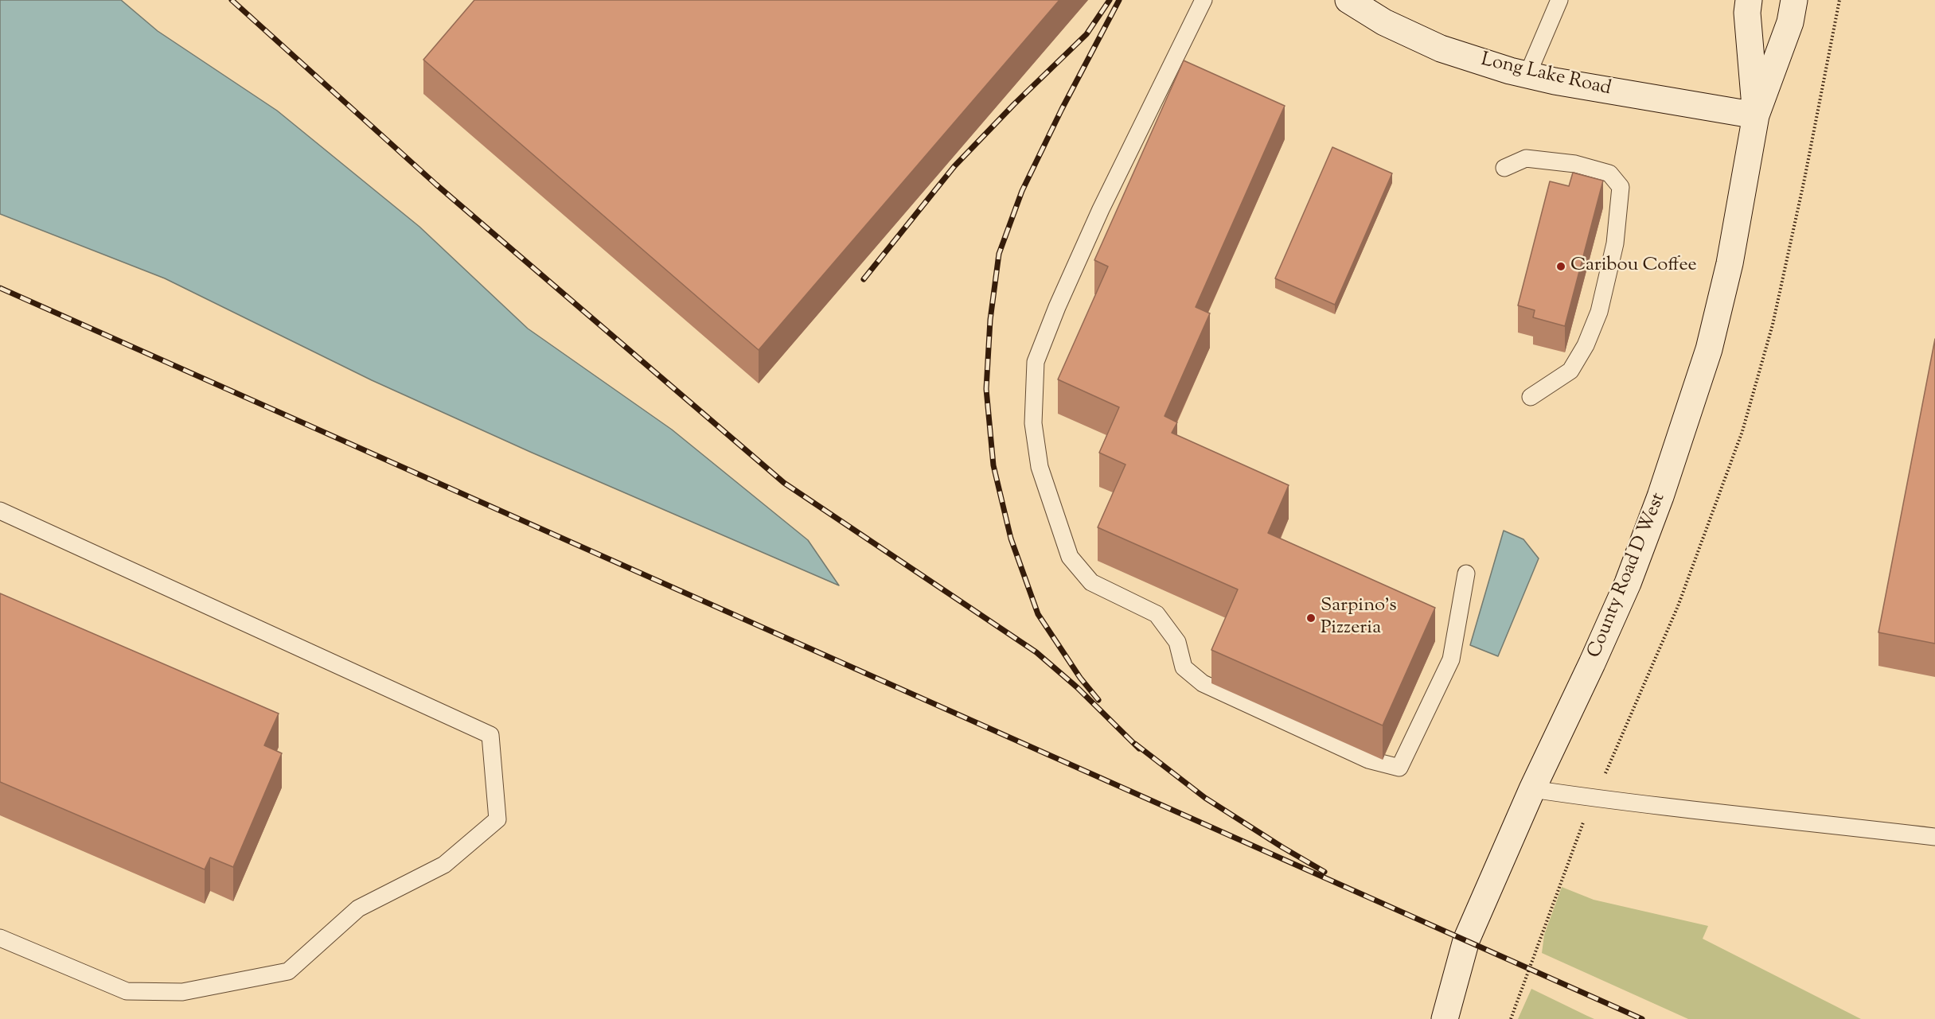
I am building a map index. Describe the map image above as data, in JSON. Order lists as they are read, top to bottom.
{
  "streets": {
    "main road": ["Long Lake Road", "County Road D West"]
  },
  "crossings": [
    ["Long Lake Road", "County Road D West"]
  ],
  "places": ["Caribou Coffee", "Sarpino's Pizzeria"]
}
